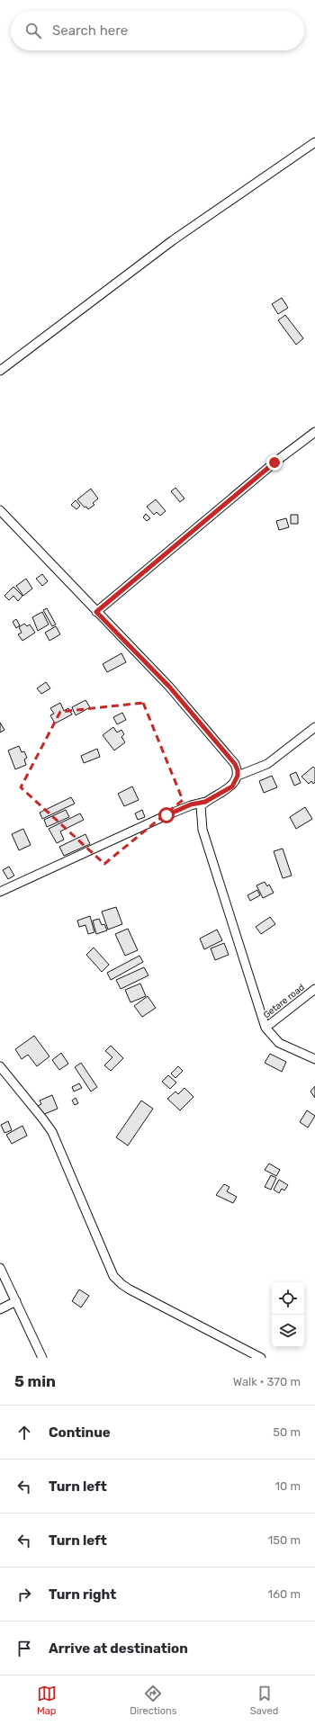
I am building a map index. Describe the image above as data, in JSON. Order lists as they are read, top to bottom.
{
  "streets": {
    "street": ["Getare road"]
  },
  "page": {
    "search": "Search here",
    "heading": ["5 min", "Walk · 370 m"],
    "list": [
      ["Continue", "50 m"],
      ["Turn left", "10 m"],
      ["Turn left", "150 m"],
      ["Turn right", "160 m"],
      "Arrive at destination"
    ],
    "nav": ["Map", "Directions", "Saved"]
  }
}
